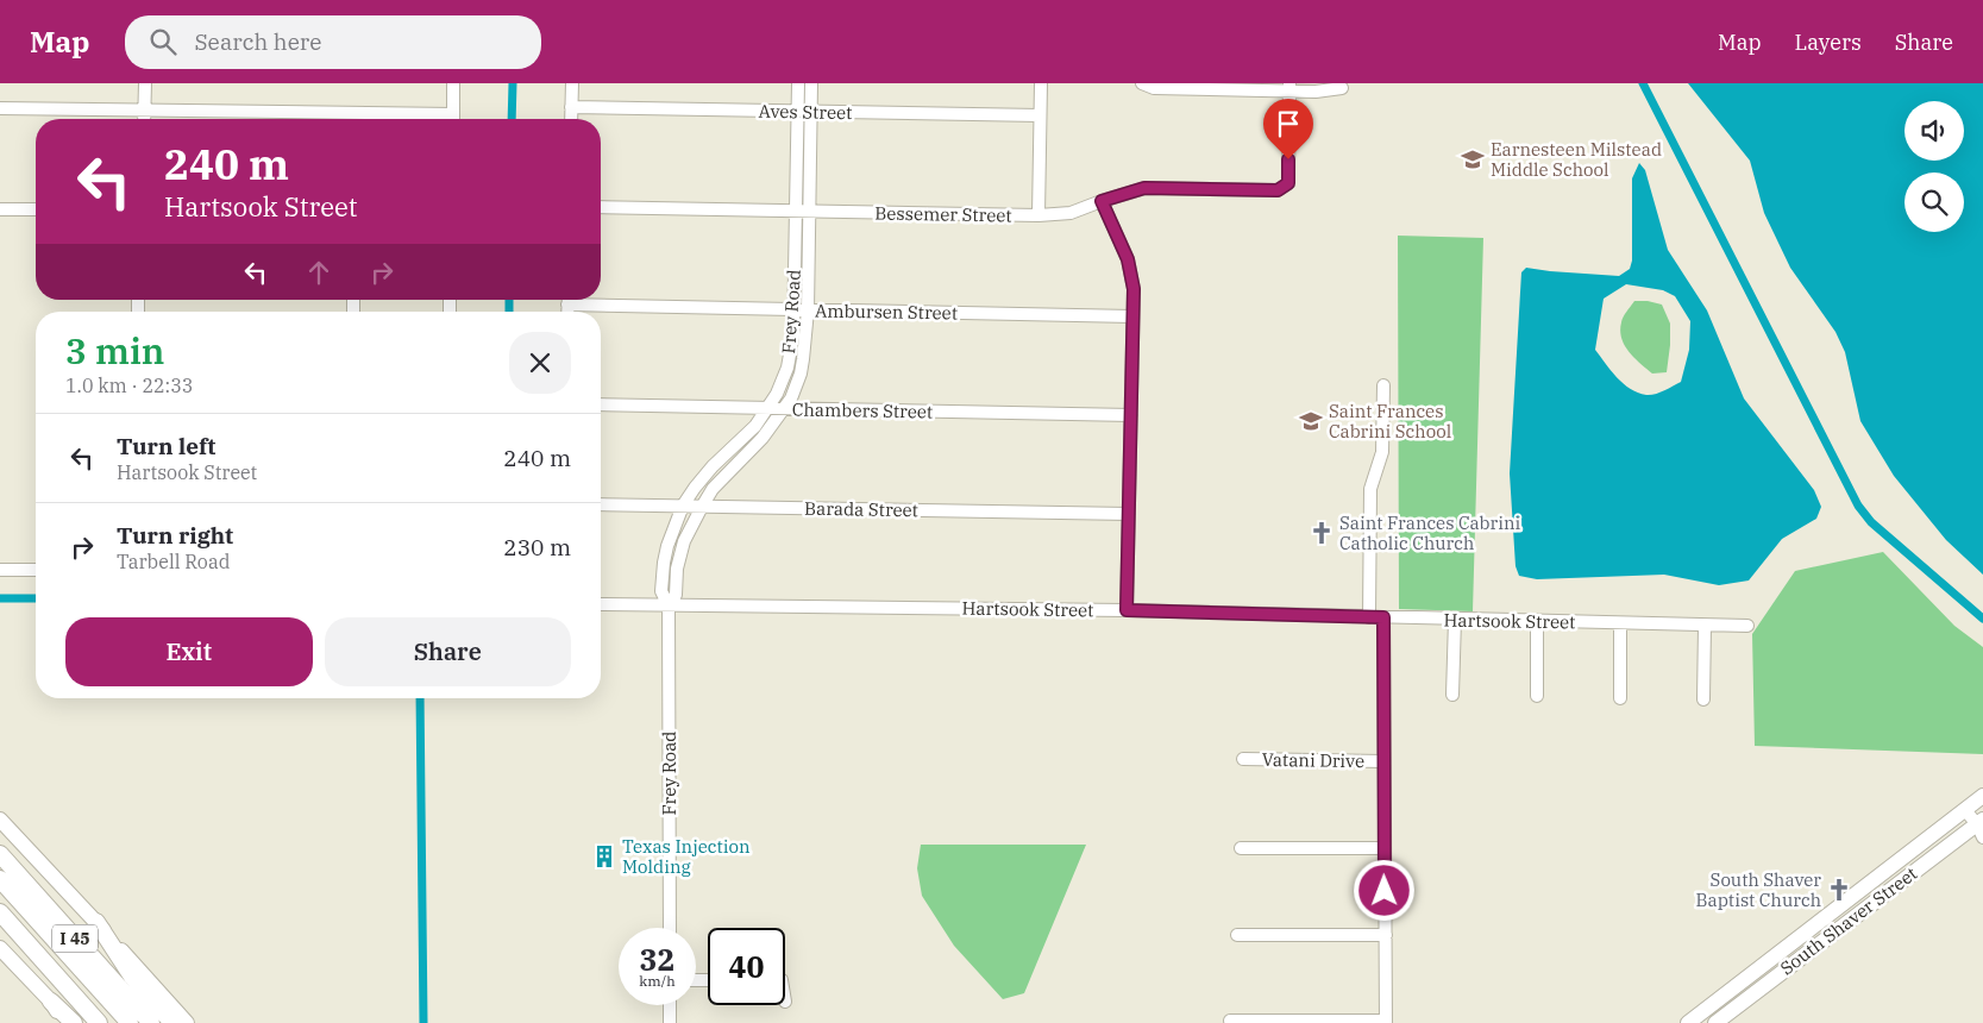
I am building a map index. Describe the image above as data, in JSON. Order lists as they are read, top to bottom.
{
  "streets": {
    "highway": ["I 45"],
    "main road": ["South Shaver Street"],
    "street": [
      "Aves Street",
      "Bessemer Street",
      "Frey Road",
      "Ambursen Street",
      "Chambers Street",
      "Barada Street",
      "Hartsook Street",
      "Vatani Drive"
    ]
  },
  "crossings": [
    ["Aves Street", "Frey Road"],
    ["Bessemer Street", "Frey Road"],
    ["Frey Road", "Ambursen Street"],
    ["Frey Road", "Chambers Street"],
    ["Frey Road", "Barada Street"],
    ["Frey Road", "Hartsook Street"]
  ],
  "places": {
    "school or university": ["Earnesteen Milstead Middle School", "Saint Frances Cabrini School"],
    "church": ["Saint Frances Cabrini Catholic Church", "South Shaver Baptist Church"],
    "building": ["Texas Injection Molding"]
  },
  "page": {
    "header": "Map",
    "search": "Search here",
    "nav": ["Map", "Layers", "Share"],
    "turn": ["240 m", "Hartsook Street"],
    "heading": ["3 min", "1.0 km · 22:33"],
    "list": [
      {
        "name": "Turn left",
        "note": "Hartsook Street",
        "value": "240 m"
      },
      {
        "name": "Turn right",
        "note": "Tarbell Road",
        "value": "230 m"
      }
    ],
    "buttons": ["Exit", "Share"],
    "speed": "32 km/h",
    "limit": "40"
  }
}
